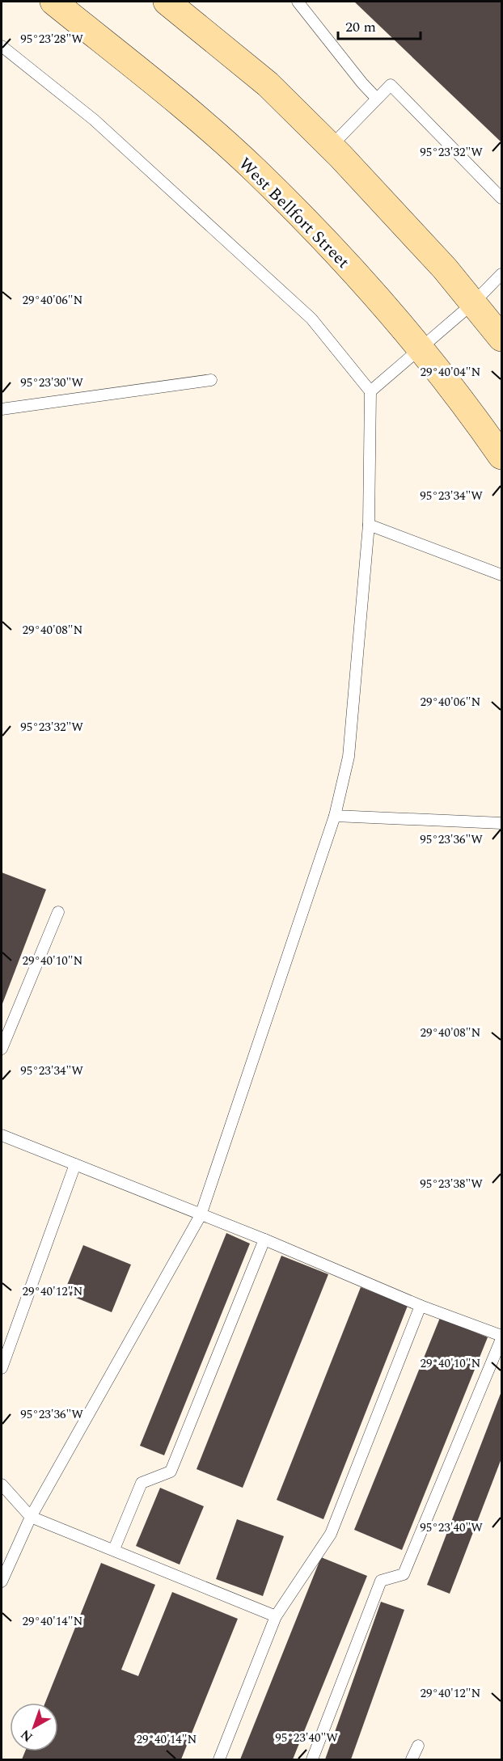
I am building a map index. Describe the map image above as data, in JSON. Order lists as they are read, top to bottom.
{
  "streets": {
    "main road": ["West Bellfort Street"]
  },
  "scale_bar": "20 m",
  "north": "bottom left",
  "coordinates": [
    "95°23'28\"W",
    "95°23'32\"W",
    "29°40'06\"N",
    "29°40'04\"N",
    "95°23'30\"W",
    "95°23'34\"W",
    "29°40'08\"N",
    "95°23'36\"W",
    "29°40'10\"N",
    "95°23'38\"W",
    "29°40'12\"N",
    "95°23'40\"W",
    "29°40'14\"N"
  ]
}
